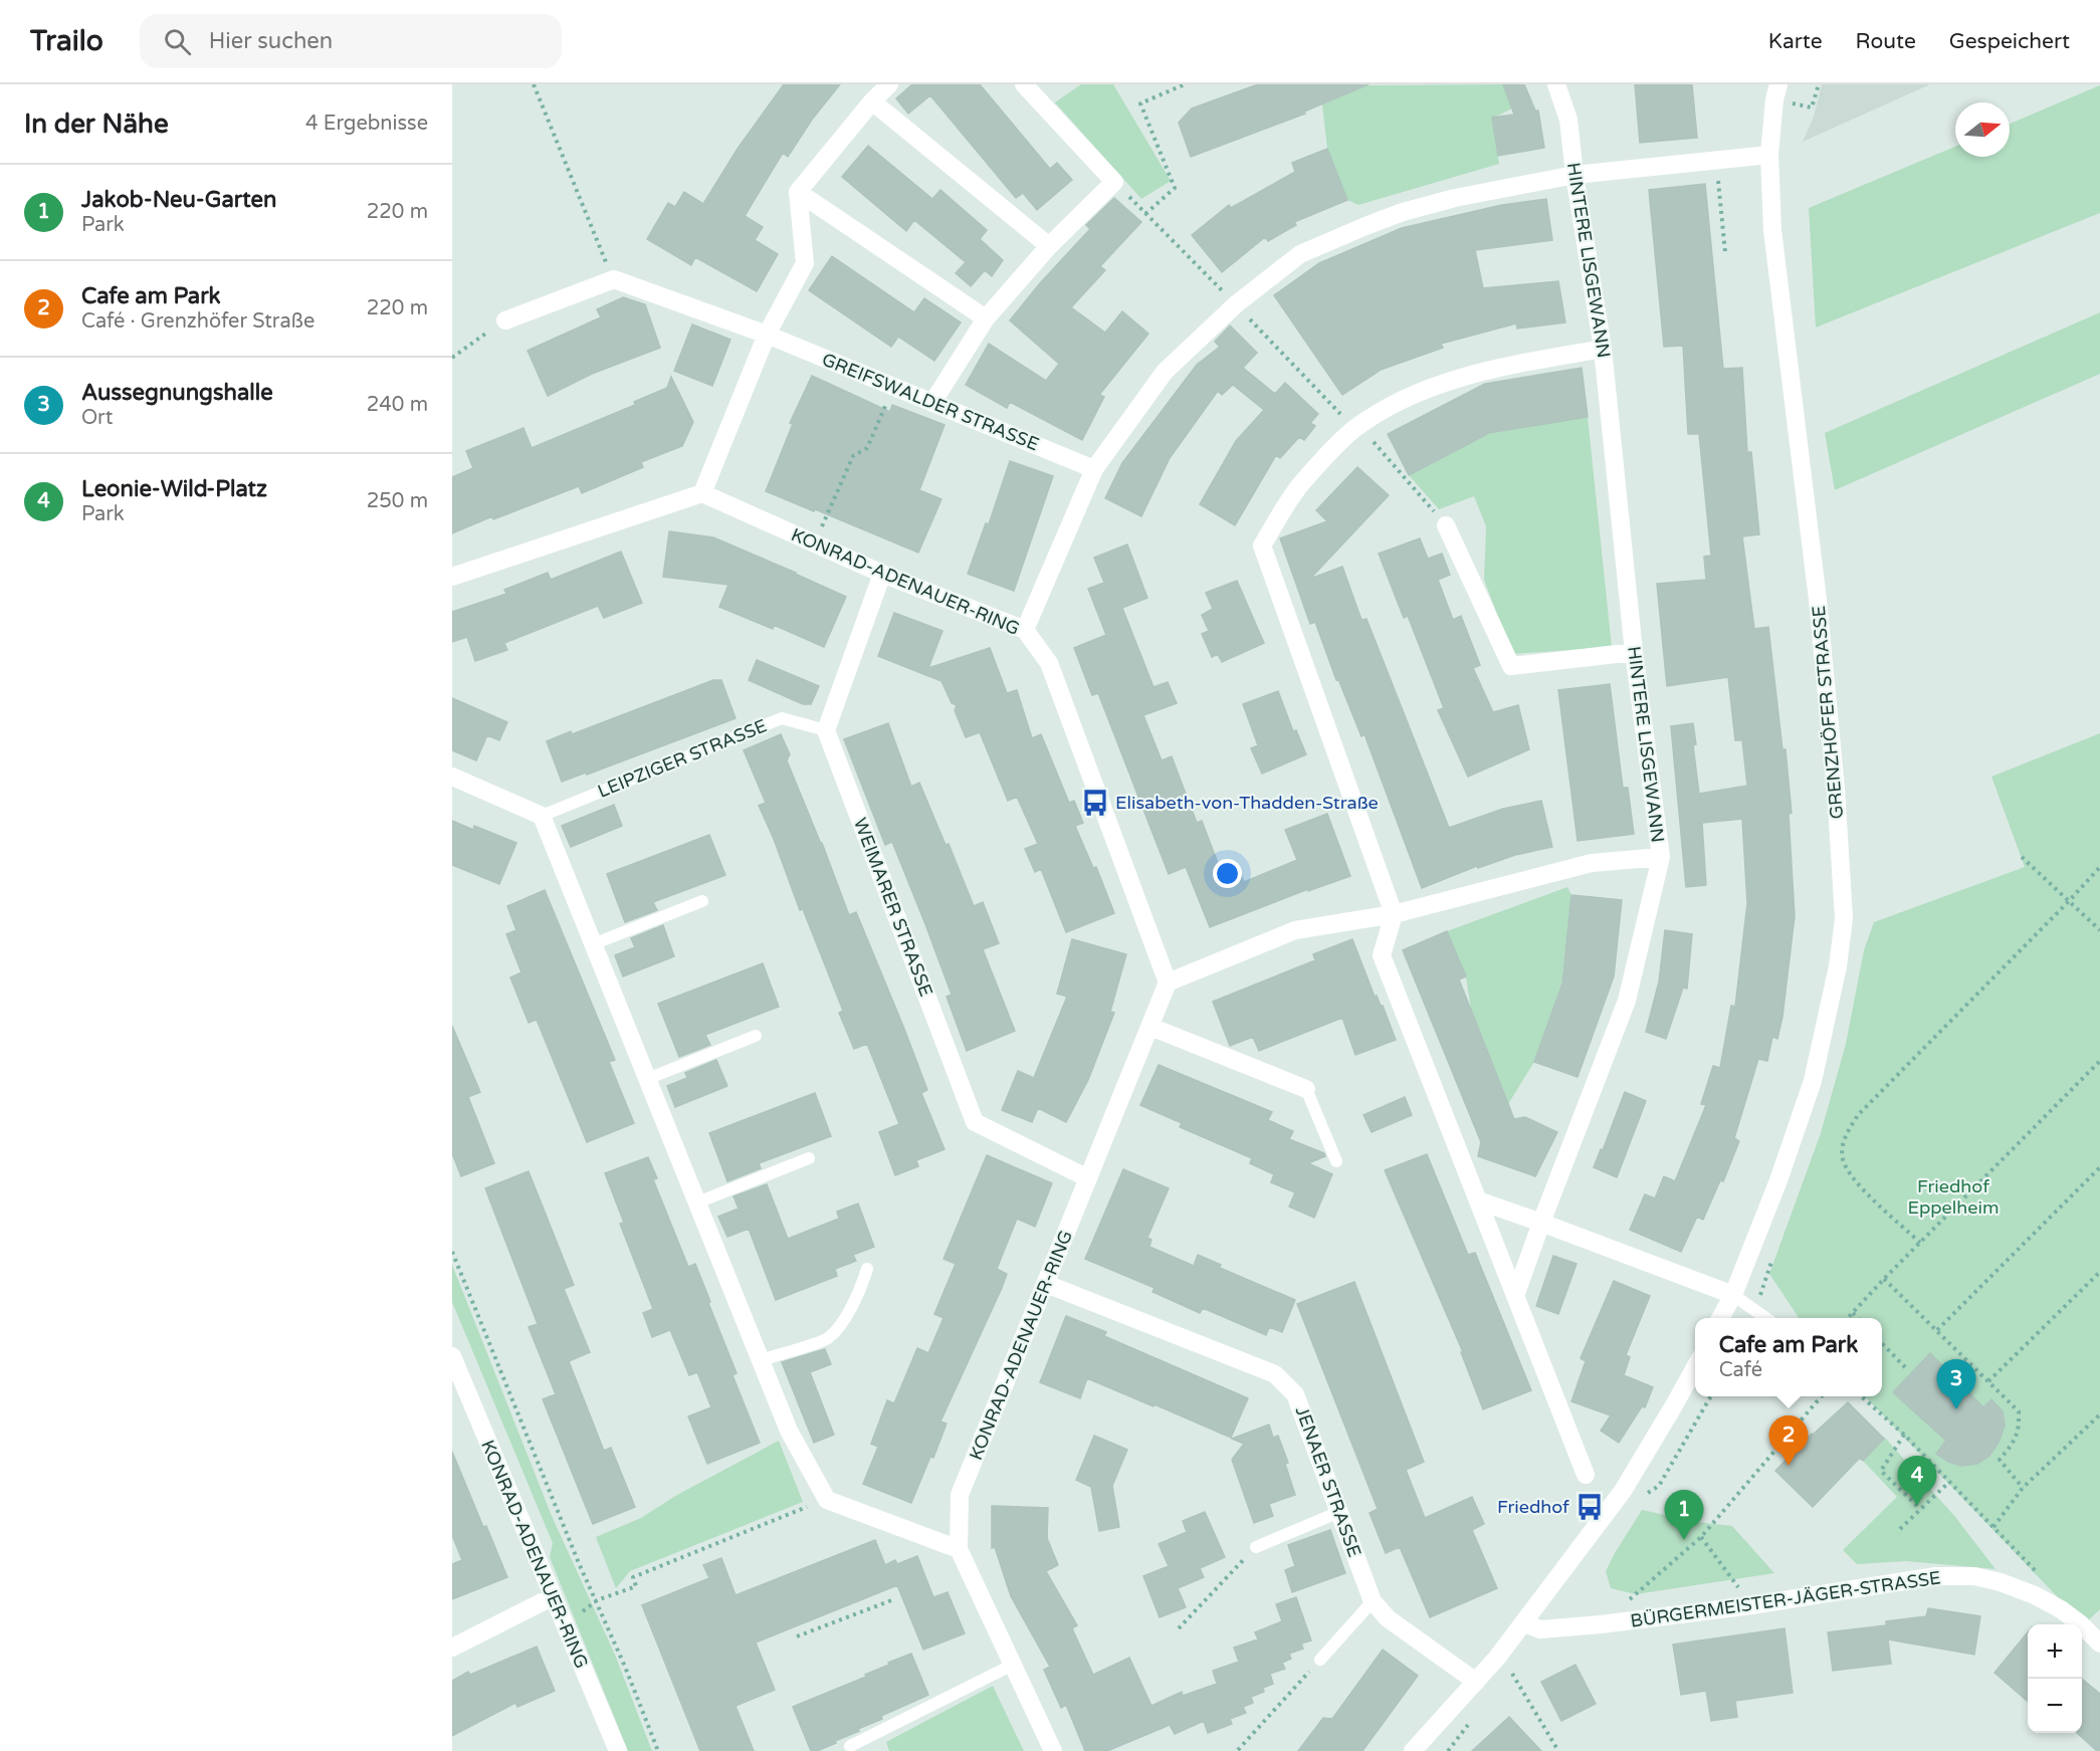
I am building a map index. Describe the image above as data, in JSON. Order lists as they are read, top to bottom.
{
  "streets": {
    "street": [
      "HINTERE LISGEWANN",
      "GREIFSWALDER STRASSE",
      "KONRAD-ADENAUER-RING",
      "GRENZHÖFER STRASSE",
      "WEIMARER STRASSE",
      "JENAER STRASSE",
      "BÜRGERMEISTER-JÄGER-STRASSE"
    ],
    "lane": ["LEIPZIGER STRASSE"]
  },
  "crossings": [
    ["KONRAD-ADENAUER-RING", "WEIMARER STRASSE"],
    ["KONRAD-ADENAUER-RING", "JENAER STRASSE"],
    ["LEIPZIGER STRASSE", "WEIMARER STRASSE"]
  ],
  "parks": ["Friedhof Eppelheim"],
  "places": {
    "bus stop": ["Elisabeth-von-Thadden-Straße", "Friedhof"]
  },
  "north": "right",
  "page": {
    "header": "Trailo",
    "search": "Hier suchen",
    "nav": ["Karte", "Route", "Gespeichert"],
    "heading": ["In der Nähe", "4 Ergebnisse"],
    "list": [
      {
        "mark": "1",
        "name": "Jakob-Neu-Garten",
        "note": "Park",
        "value": "220 m"
      },
      {
        "mark": "2",
        "name": "Cafe am Park",
        "note": "Café · Grenzhöfer Straße",
        "value": "220 m"
      },
      {
        "mark": "3",
        "name": "Aussegnungshalle",
        "note": "Ort",
        "value": "240 m"
      },
      {
        "mark": "4",
        "name": "Leonie-Wild-Platz",
        "note": "Park",
        "value": "250 m"
      }
    ],
    "popup": ["Cafe am Park", "Café"],
    "pins": [
      "3",
      "2",
      "4",
      "1"
    ],
    "map_buttons": ["+", "−"]
  }
}
